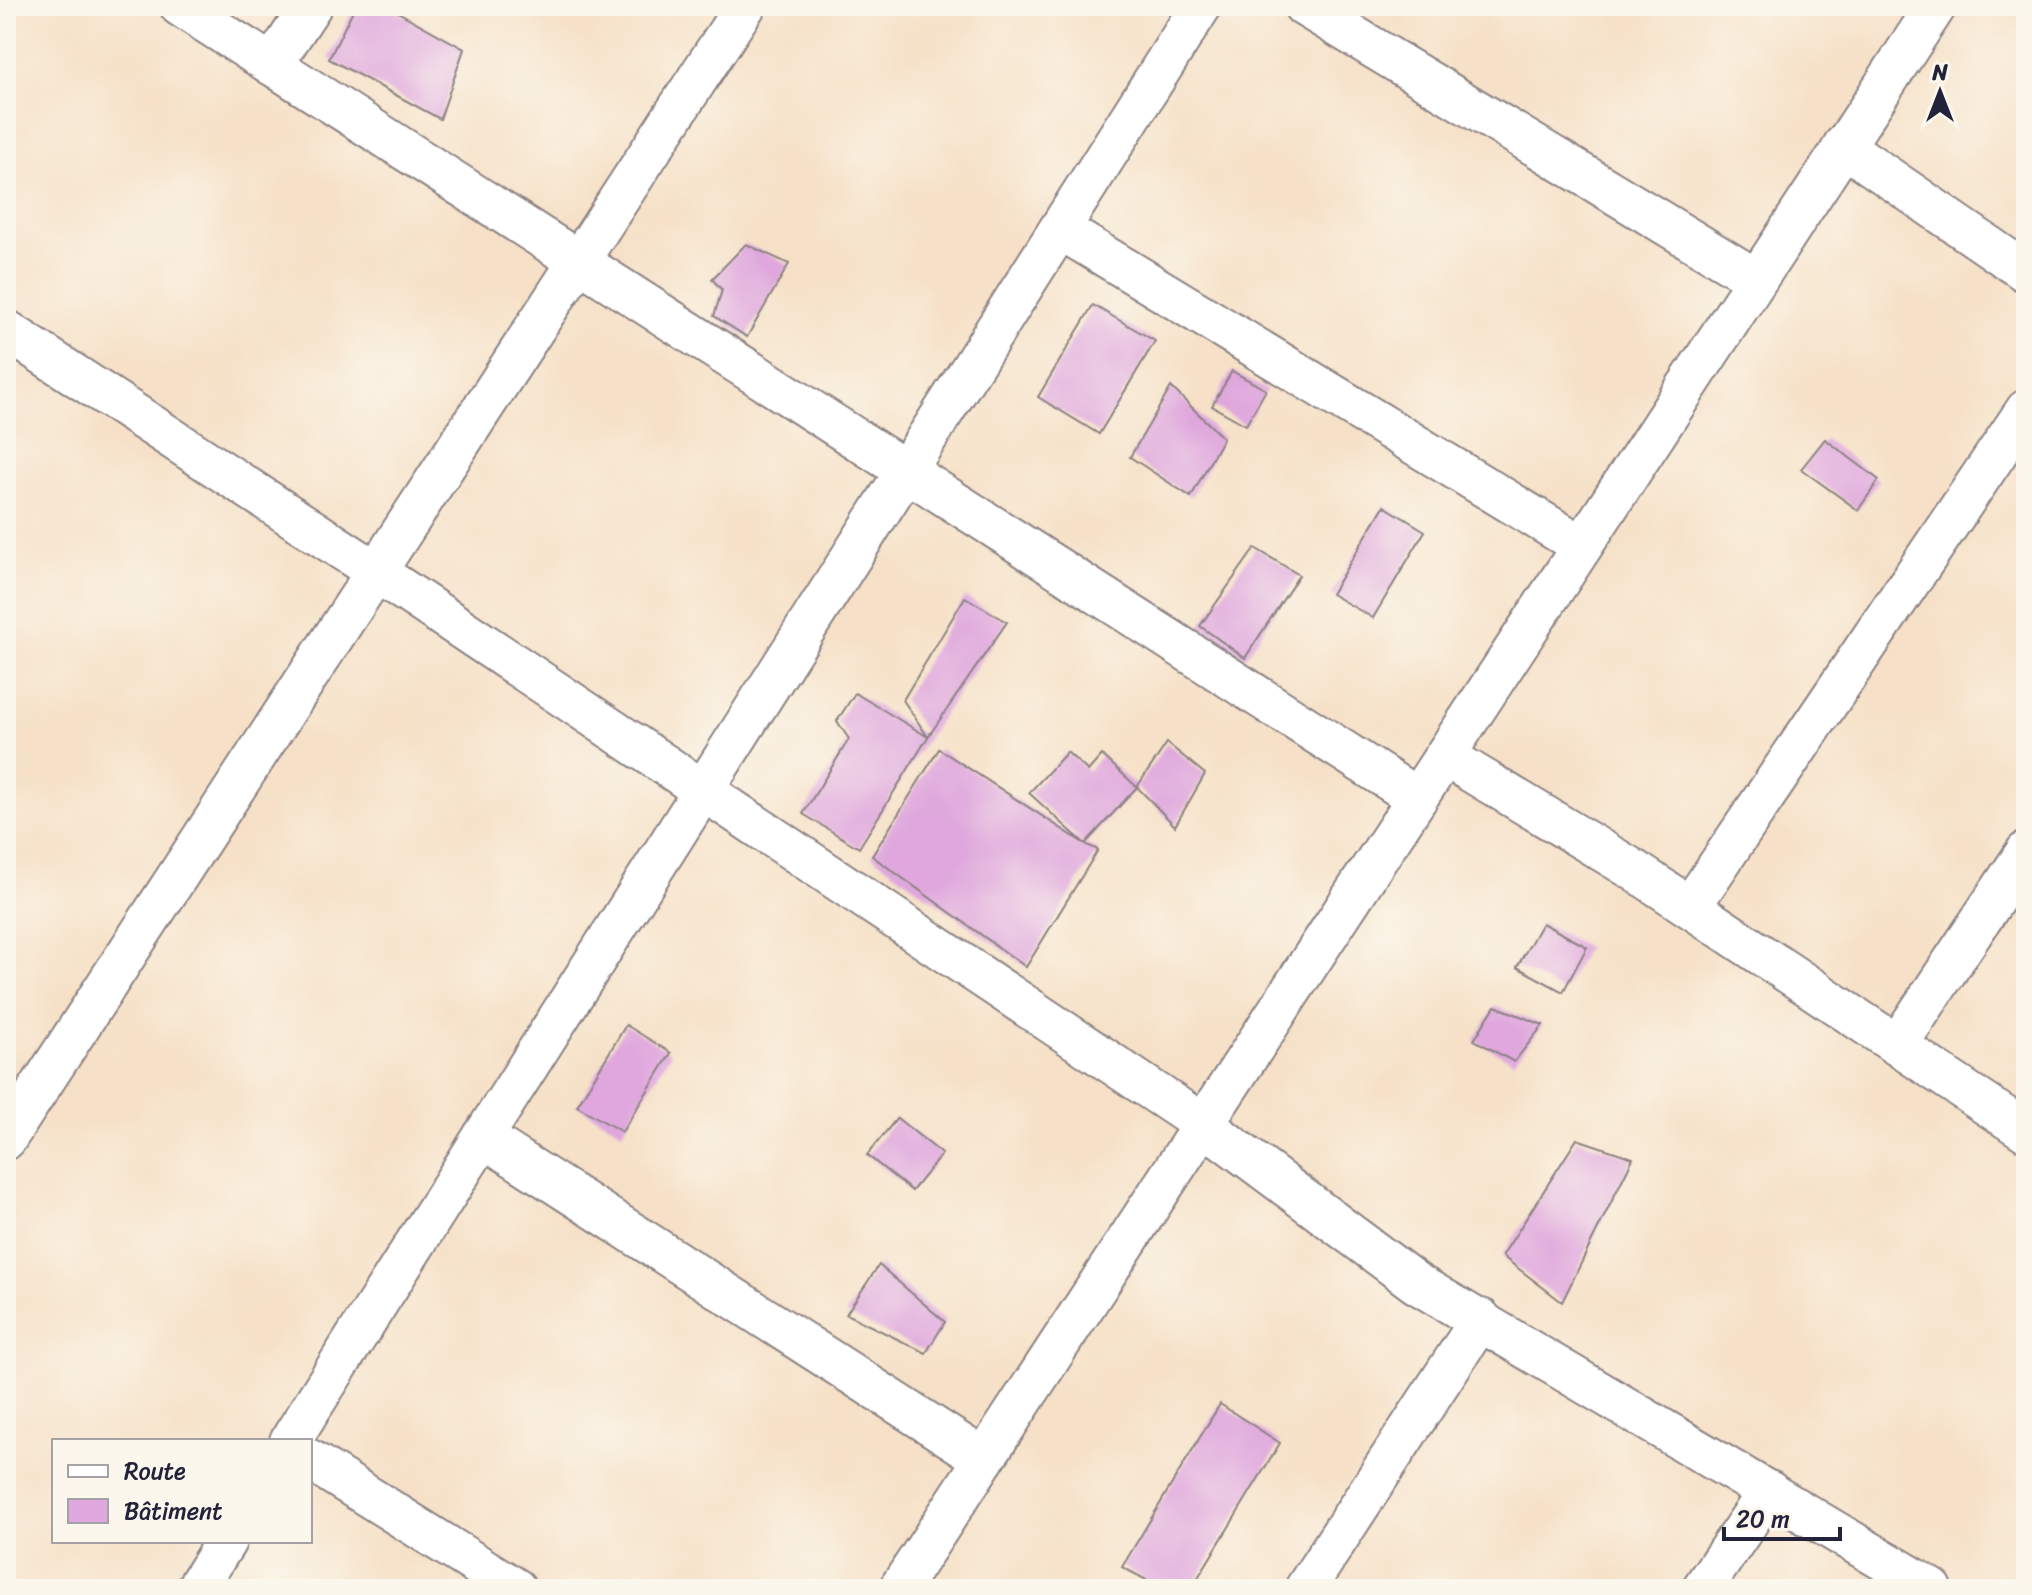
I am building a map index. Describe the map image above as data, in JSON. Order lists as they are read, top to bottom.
{
  "legend": ["Route", "Bâtiment"],
  "scale_bar": "20 m",
  "north": "top"
}
